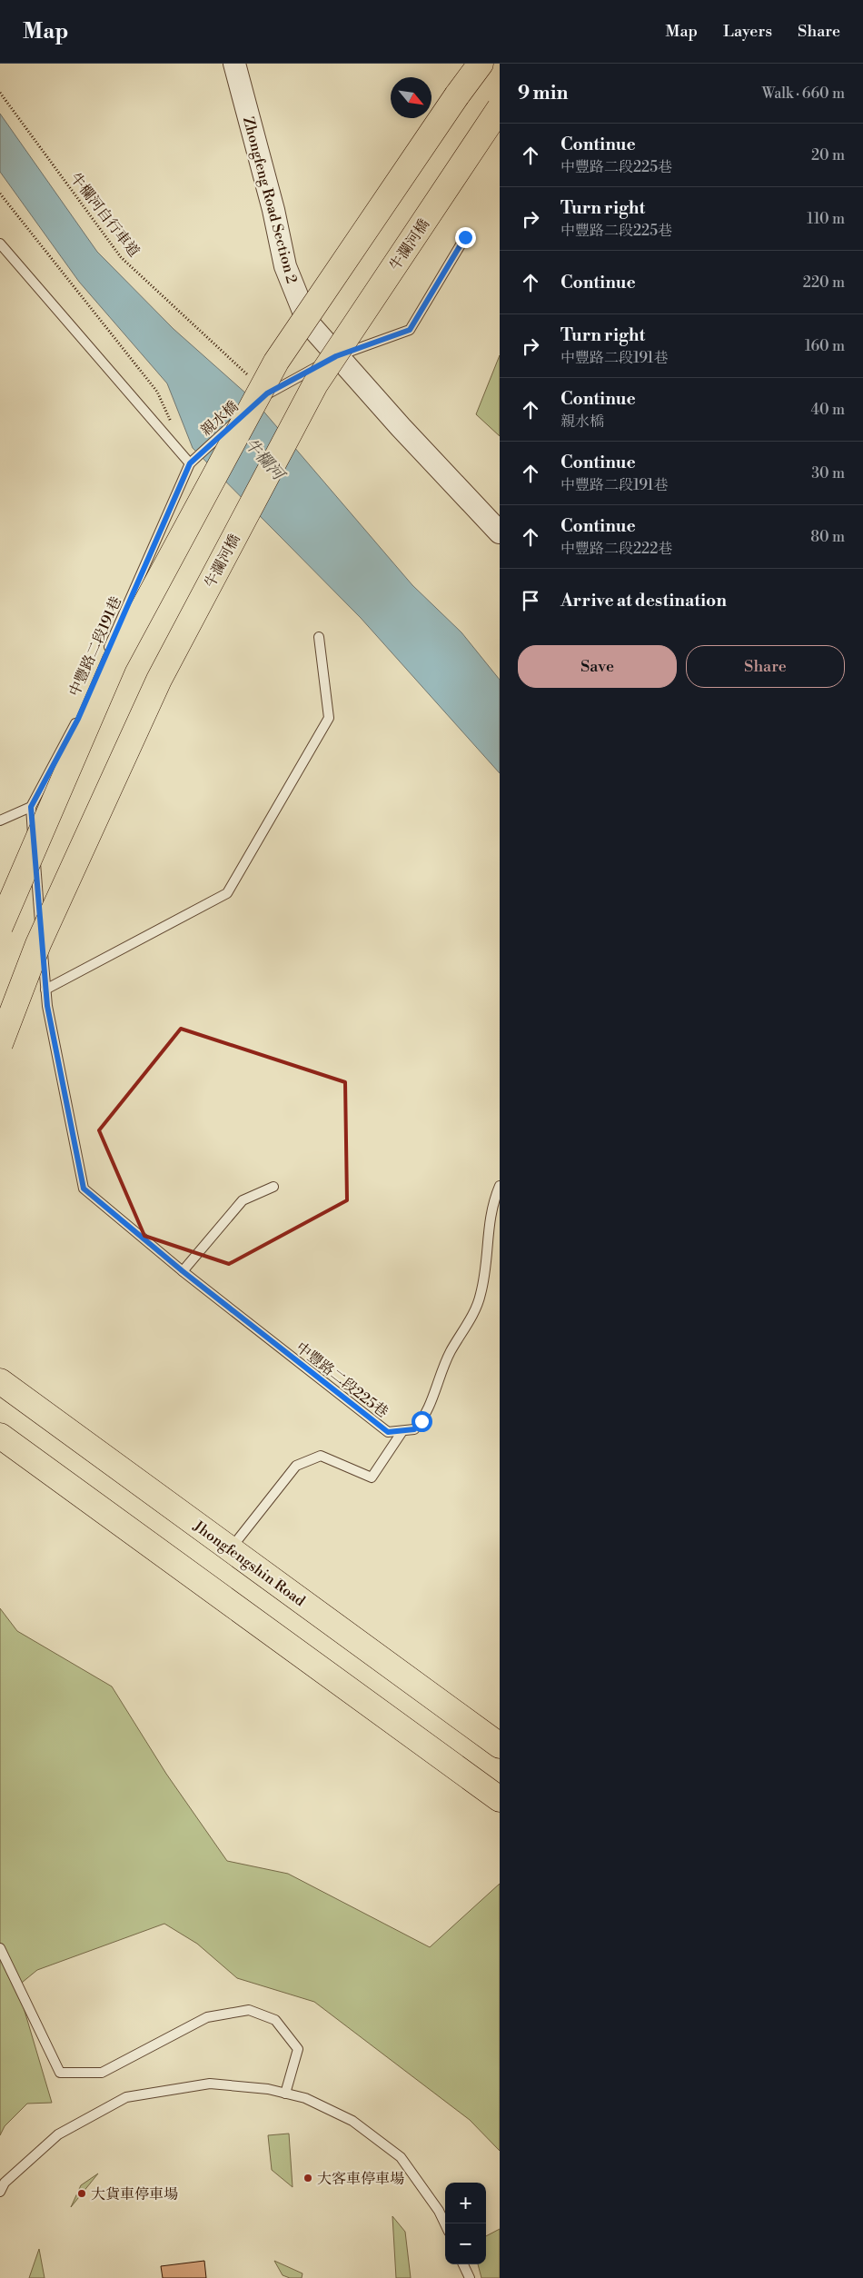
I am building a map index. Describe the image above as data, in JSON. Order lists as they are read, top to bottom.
{
  "streets": {
    "main road": ["牛瀾河橋", "Jhongfengshin Road"],
    "street": ["Zhongfeng Road Section 2"],
    "lane": ["親水橋", "中豐路二段191巷", "中豐路二段225巷"],
    "path": ["牛欄河自行車道"]
  },
  "crossings": [
    ["牛欄河自行車道", "親水橋"],
    ["親水橋", "中豐路二段191巷"],
    ["中豐路二段191巷", "中豐路二段225巷"]
  ],
  "water": ["牛欄河"],
  "places": ["大客車停車場", "大貨車停車場"],
  "north": "bottom right",
  "page": {
    "header": "Map",
    "nav": ["Map", "Layers", "Share"],
    "heading": ["9 min", "Walk · 660 m"],
    "list": [
      ["Continue", "中豐路二段225巷", "20 m"],
      ["Turn right", "中豐路二段225巷", "110 m"],
      ["Continue", "220 m"],
      ["Turn right", "中豐路二段191巷", "160 m"],
      ["Continue", "親水橋", "40 m"],
      ["Continue", "中豐路二段191巷", "30 m"],
      ["Continue", "中豐路二段222巷", "80 m"],
      "Arrive at destination"
    ],
    "buttons": ["Save", "Share"],
    "map_buttons": ["+", "−"]
  }
}
